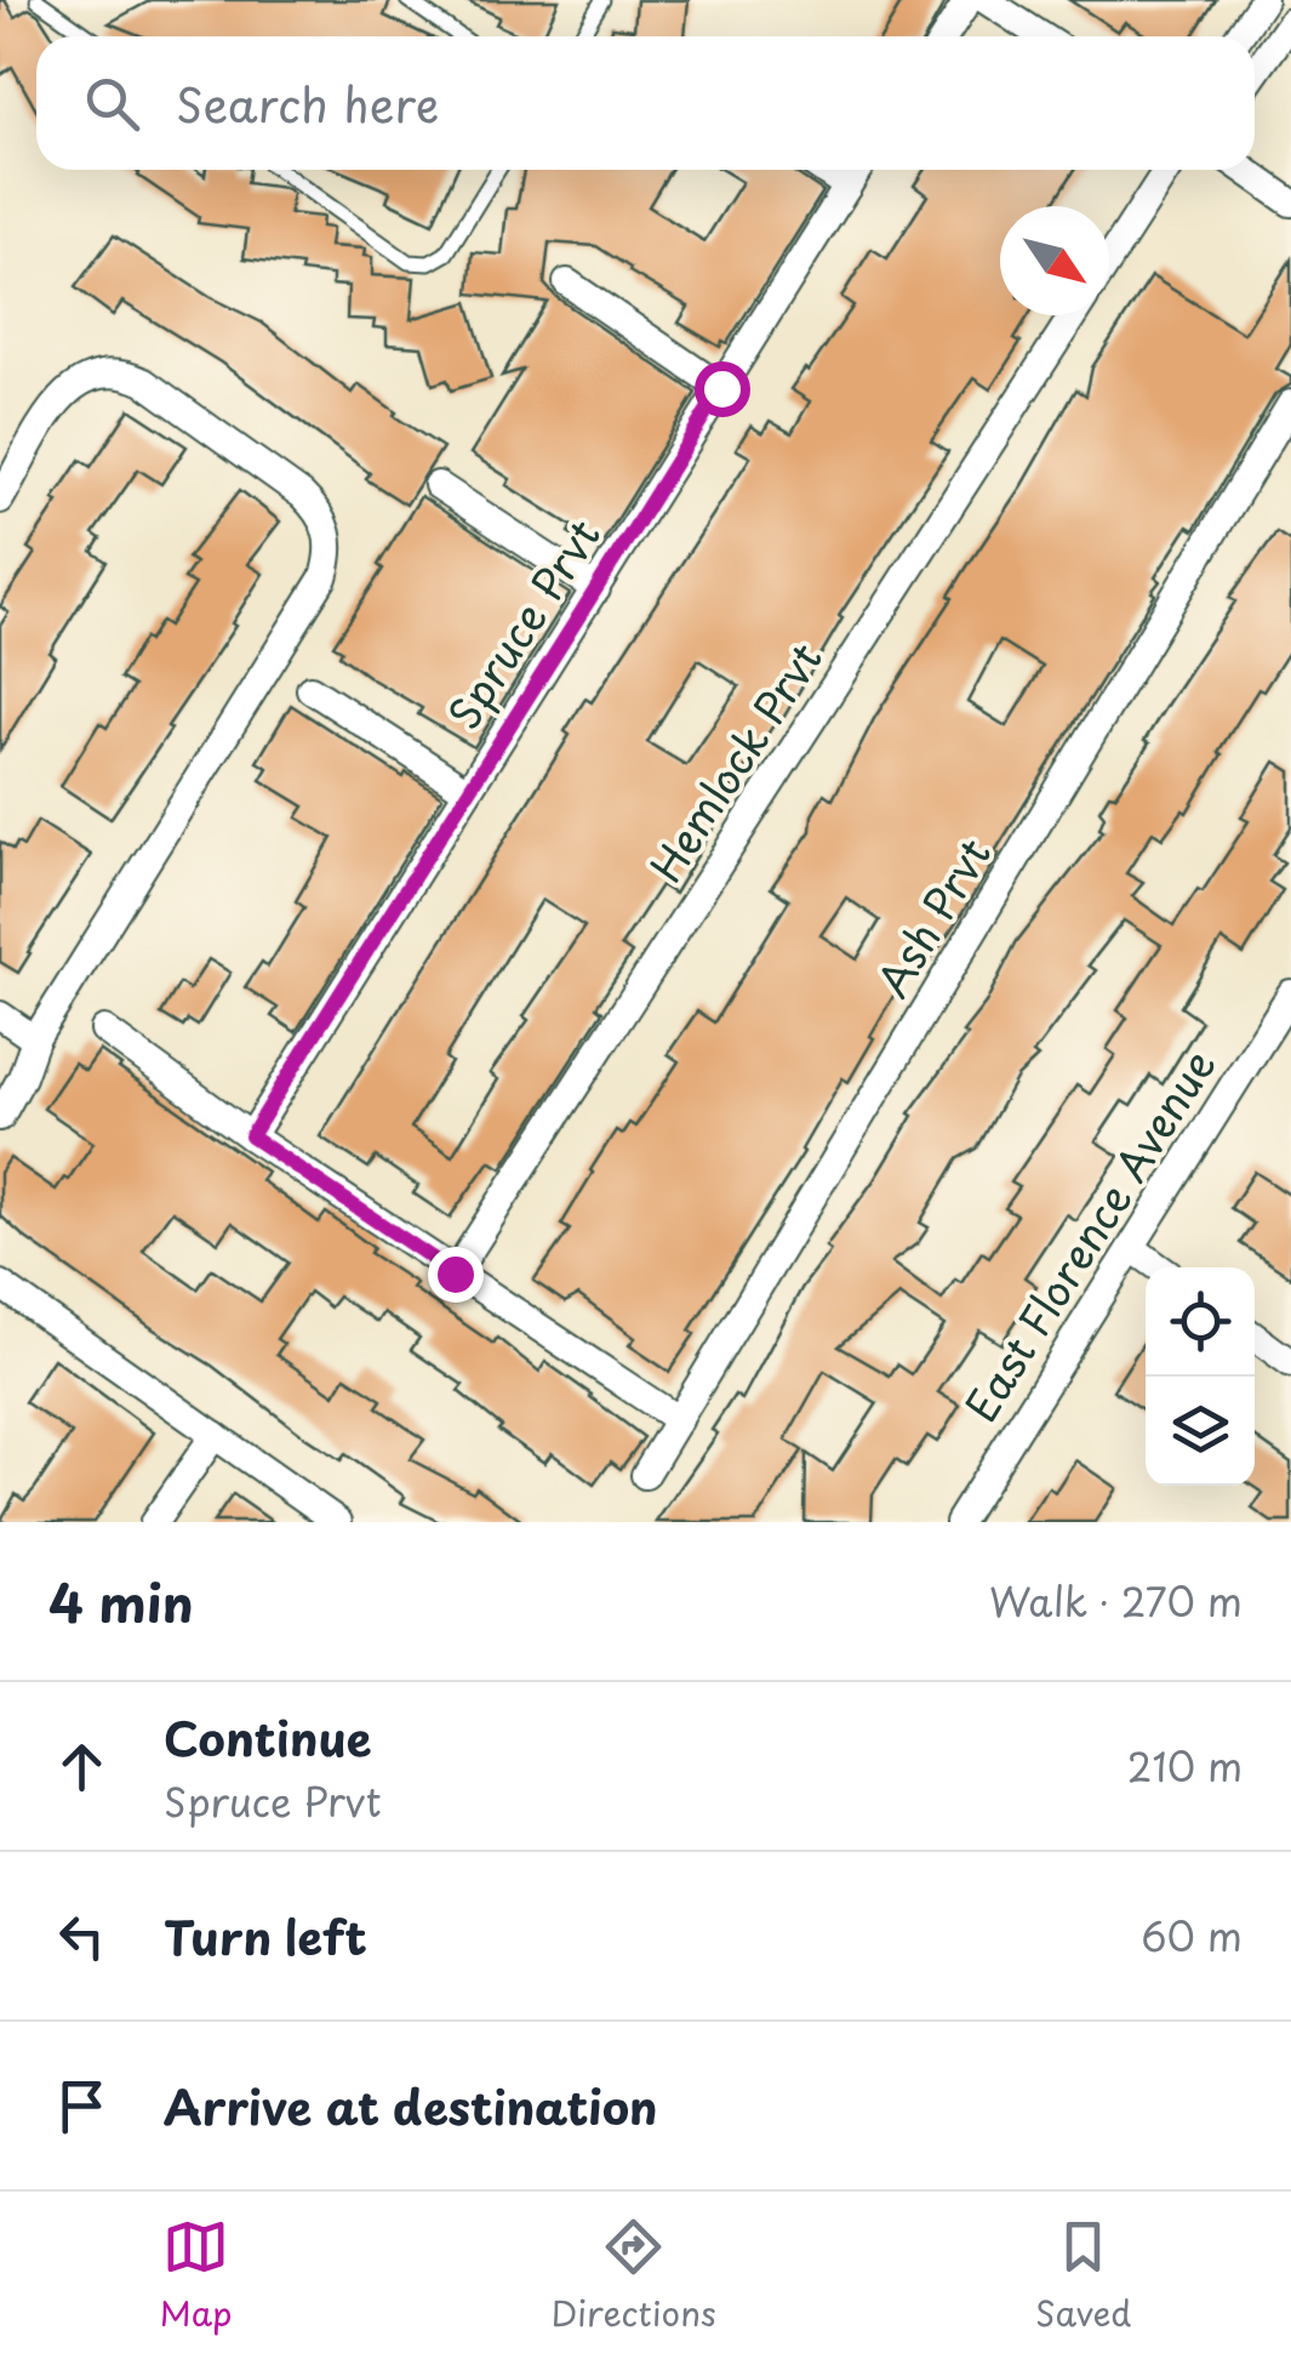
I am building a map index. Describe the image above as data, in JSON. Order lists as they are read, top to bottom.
{
  "streets": {
    "street": [
      "Spruce Prvt",
      "Hemlock Prvt",
      "Ash Prvt",
      "East Florence Avenue"
    ]
  },
  "north": "bottom right",
  "page": {
    "search": "Search here",
    "heading": ["4 min", "Walk · 270 m"],
    "list": [
      ["Continue", "Spruce Prvt", "210 m"],
      ["Turn left", "60 m"],
      "Arrive at destination"
    ],
    "nav": ["Map", "Directions", "Saved"]
  }
}
